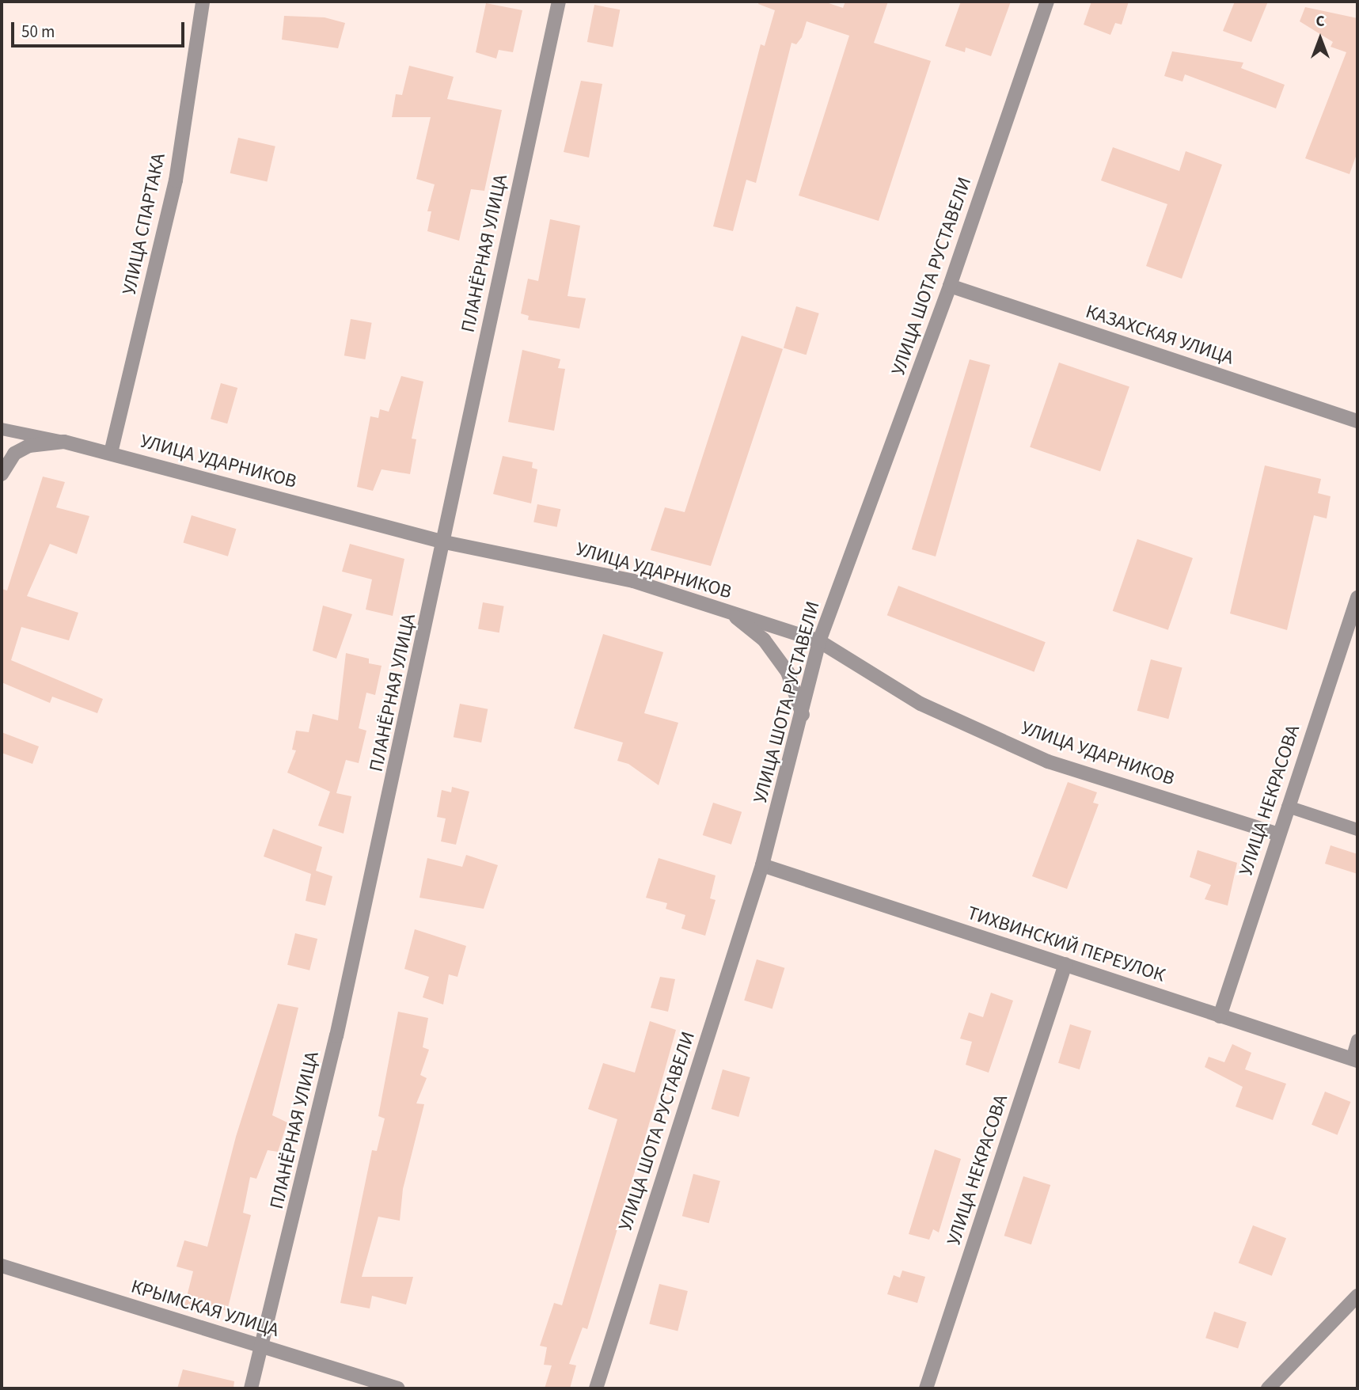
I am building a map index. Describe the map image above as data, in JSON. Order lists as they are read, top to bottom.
{
  "streets": {
    "street": [
      "УЛИЦА СПАРТАКА",
      "ПЛАНЁРНАЯ УЛИЦА",
      "УЛИЦА ШОТА РУСТАВЕЛИ",
      "КАЗАХСКАЯ УЛИЦА",
      "УЛИЦА УДАРНИКОВ",
      "УЛИЦА НЕКРАСОВА",
      "ТИХВИНСКИЙ ПЕРЕУЛОК",
      "КРЫМСКАЯ УЛИЦА"
    ]
  },
  "crossings": [
    ["УЛИЦА СПАРТАКА", "УЛИЦА УДАРНИКОВ"],
    ["ПЛАНЁРНАЯ УЛИЦА", "УЛИЦА УДАРНИКОВ"],
    ["ПЛАНЁРНАЯ УЛИЦА", "КРЫМСКАЯ УЛИЦА"],
    ["УЛИЦА ШОТА РУСТАВЕЛИ", "КАЗАХСКАЯ УЛИЦА"],
    ["УЛИЦА ШОТА РУСТАВЕЛИ", "УЛИЦА УДАРНИКОВ"],
    ["УЛИЦА ШОТА РУСТАВЕЛИ", "ТИХВИНСКИЙ ПЕРЕУЛОК"],
    ["УЛИЦА УДАРНИКОВ", "УЛИЦА НЕКРАСОВА"],
    ["УЛИЦА НЕКРАСОВА", "ТИХВИНСКИЙ ПЕРЕУЛОК"]
  ],
  "scale_bar": "50 m",
  "north": "top"
}
